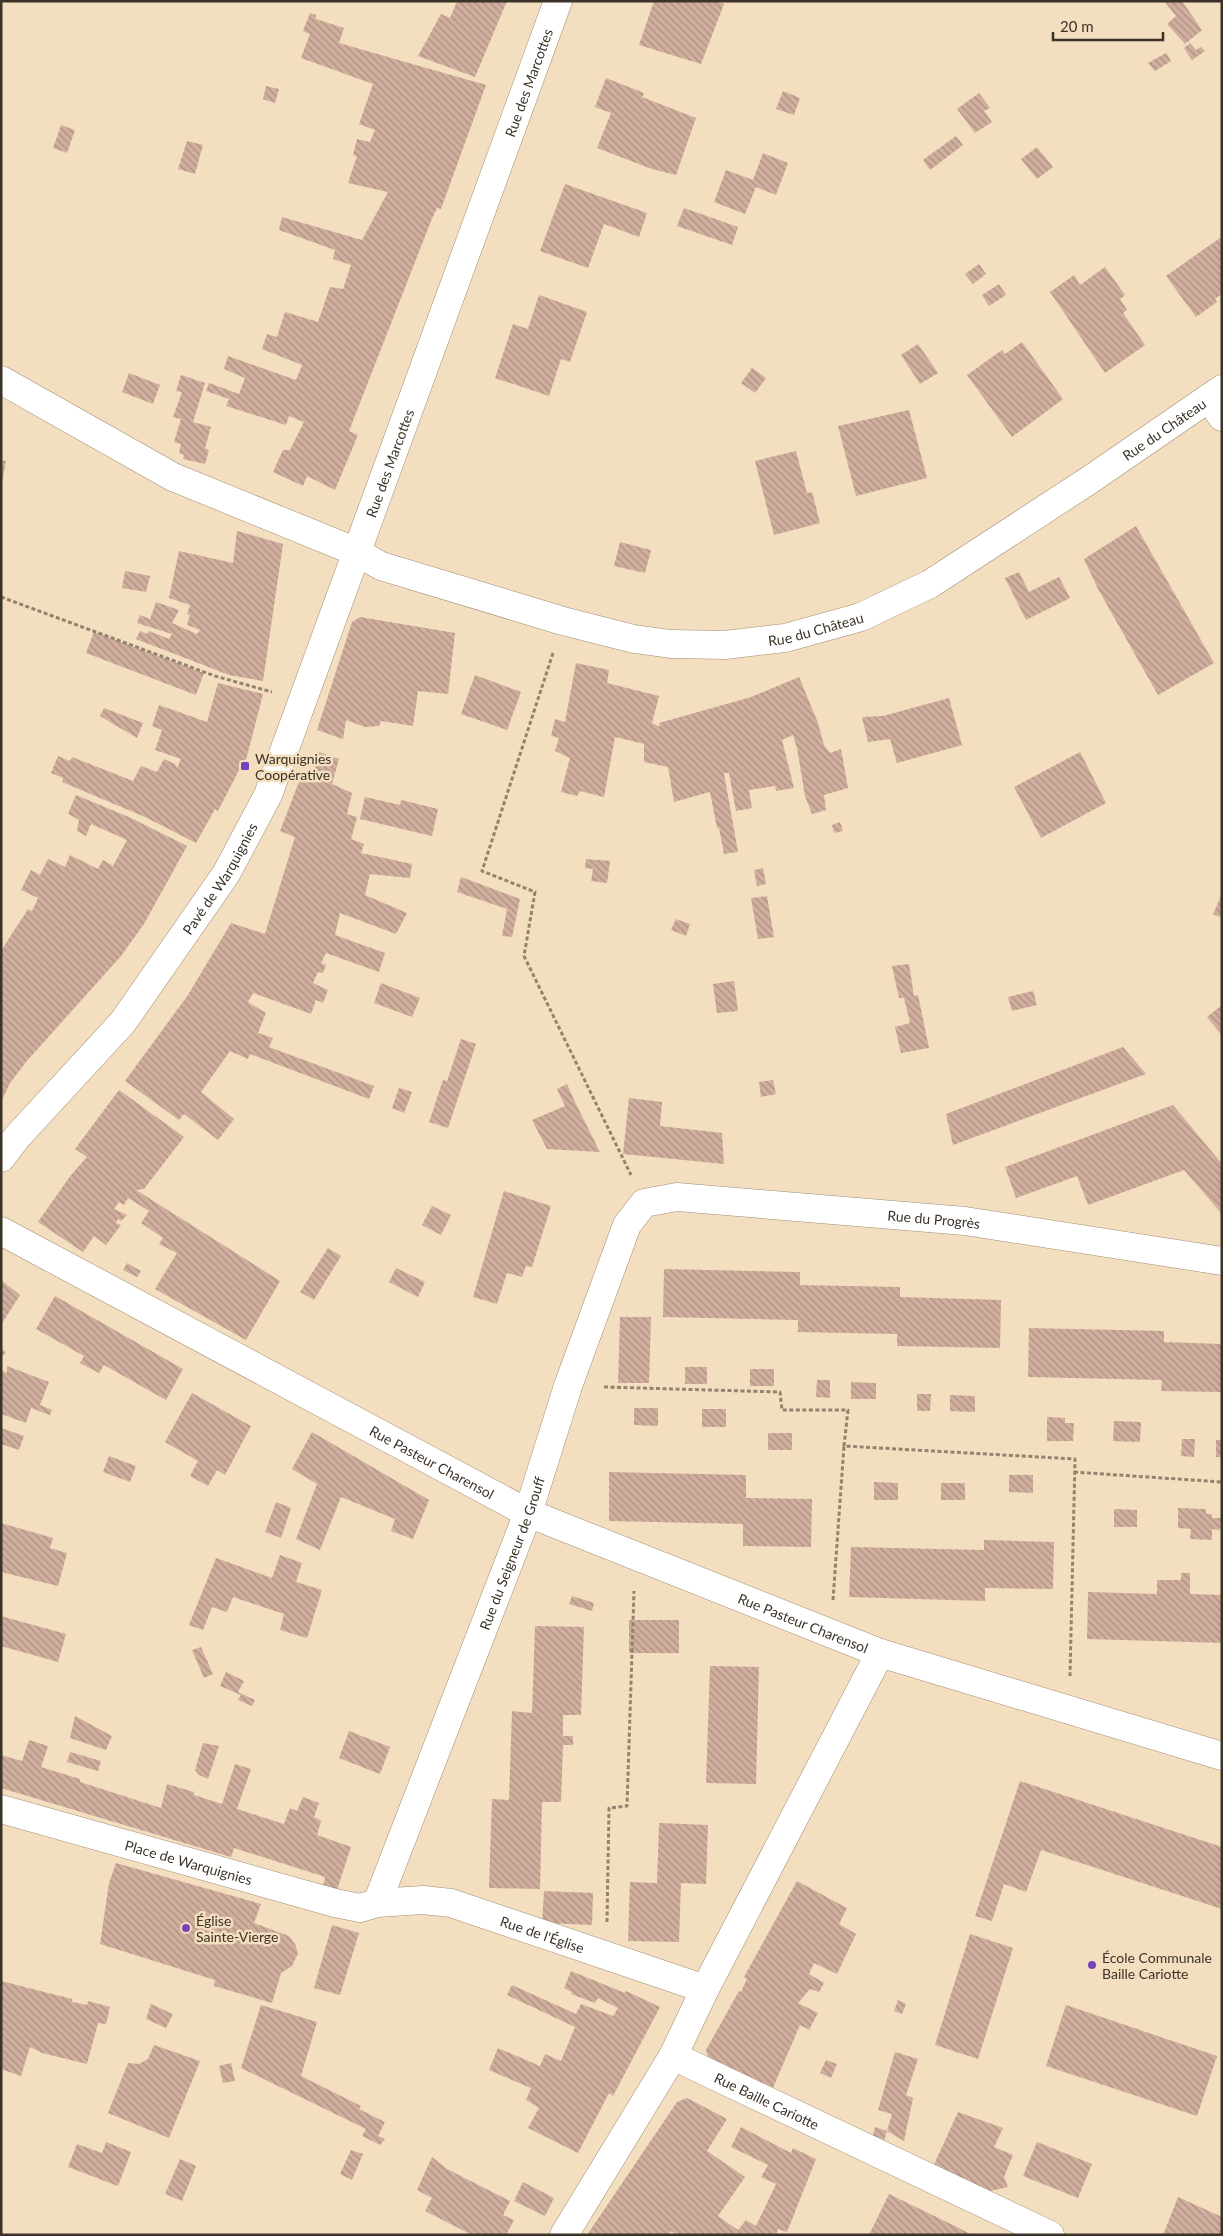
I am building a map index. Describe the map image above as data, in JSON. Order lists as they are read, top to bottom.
{
  "streets": {
    "street": [
      "Rue des Marcottes",
      "Rue du Château",
      "Pavé de Warquignies",
      "Rue du Progrès",
      "Rue Pasteur Charensol",
      "Rue du Seigneur de Grouff",
      "Place de Warquignies",
      "Rue de l'Église",
      "Rue Baille Cariotte"
    ]
  },
  "crossings": [
    ["Rue des Marcottes", "Rue du Château"],
    ["Rue des Marcottes", "Pavé de Warquignies"],
    ["Rue du Château", "Pavé de Warquignies"],
    ["Rue du Progrès", "Rue du Seigneur de Grouff"],
    ["Rue Pasteur Charensol", "Rue du Seigneur de Grouff"],
    ["Rue Pasteur Charensol", "Rue de l'Église"],
    ["Rue Pasteur Charensol", "Rue Baille Cariotte"],
    ["Rue du Seigneur de Grouff", "Place de Warquignies"],
    ["Rue du Seigneur de Grouff", "Rue de l'Église"],
    ["Place de Warquignies", "Rue de l'Église"]
  ],
  "places": {
    "transit": ["Warquignies Coopérative"],
    "other": ["Église Sainte-Vierge", "École Communale Baille Cariotte"]
  },
  "scale_bar": "20 m"
}
